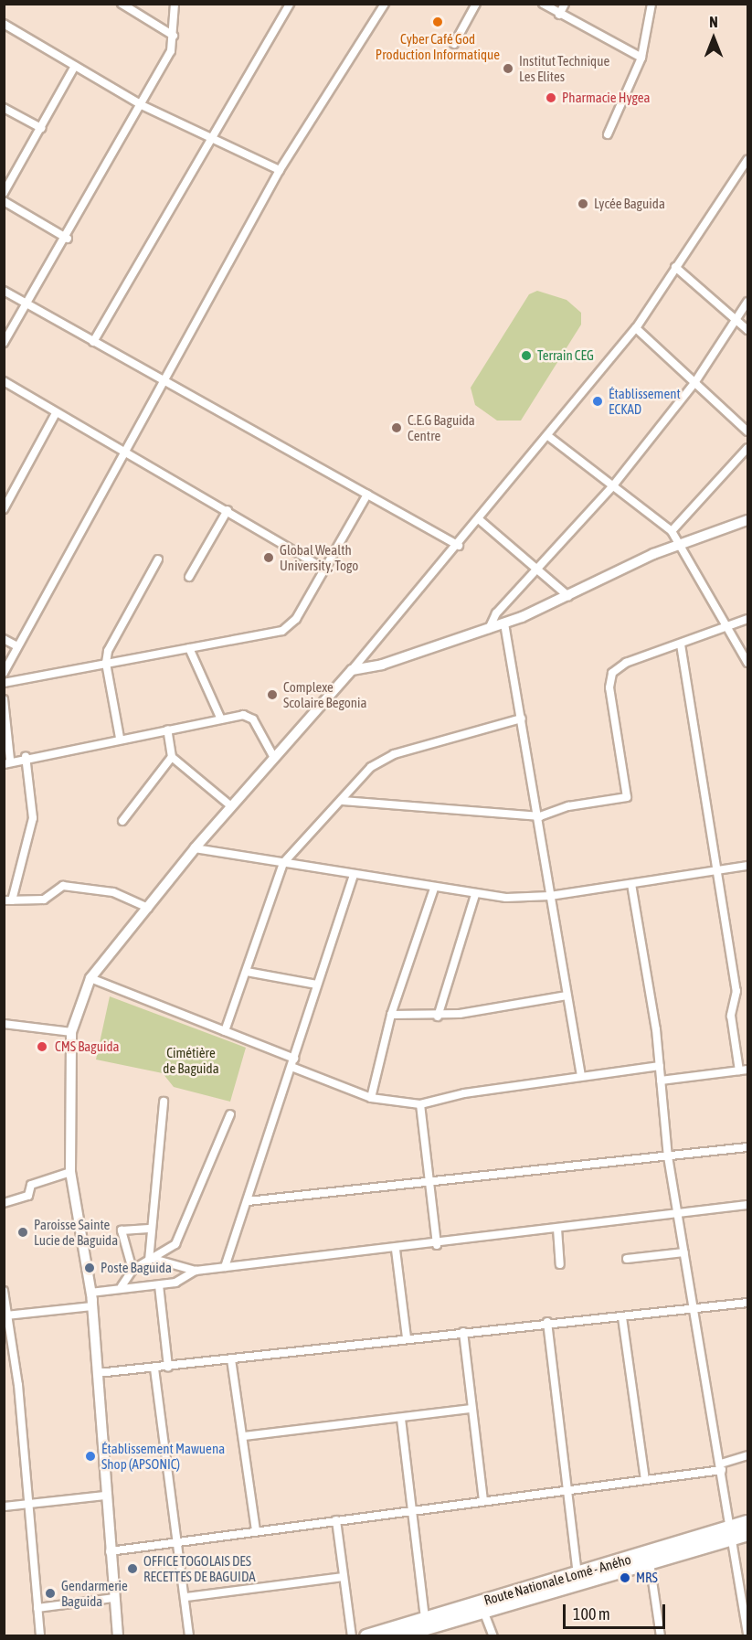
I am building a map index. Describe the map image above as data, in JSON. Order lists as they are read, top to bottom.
{
  "streets": {
    "highway": ["Route Nationale Lomé - Aného"]
  },
  "parks": ["Cimétière de Baguida"],
  "places": [
    "Cyber Café God Production Informatique",
    "Institut Technique Les Elites",
    "Pharmacie Hygea",
    "Lycée Baguida",
    "Terrain CEG",
    "Établissement ECKAD",
    "C.E.G Baguida Centre",
    "Global Wealth University, Togo",
    "Complexe Scolaire Begonia",
    "CMS Baguida",
    "Paroisse Sainte Lucie de Baguida",
    "Poste Baguida",
    "Établissement Mawuena Shop (APSONIC)",
    "OFFICE TOGOLAIS DES RECETTES DE BAGUIDA",
    "MRS",
    "Gendarmerie Baguida"
  ],
  "scale_bar": "100 m",
  "north": "top"
}
